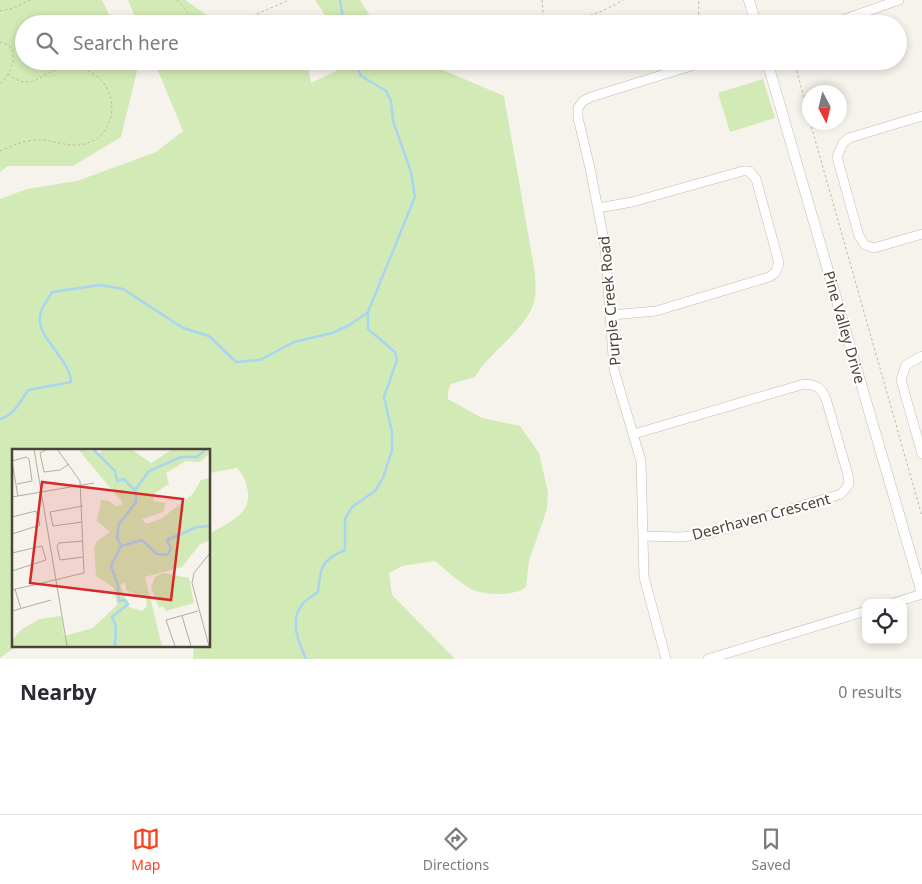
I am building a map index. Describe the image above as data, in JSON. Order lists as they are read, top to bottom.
{
  "streets": {
    "street": ["Purple Creek Road", "Pine Valley Drive", "Deerhaven Crescent"]
  },
  "crossings": [
    ["Purple Creek Road", "Deerhaven Crescent"]
  ],
  "north": "bottom",
  "page": {
    "search": "Search here",
    "heading": ["Nearby", "0 results"],
    "nav": ["Map", "Directions", "Saved"]
  }
}
